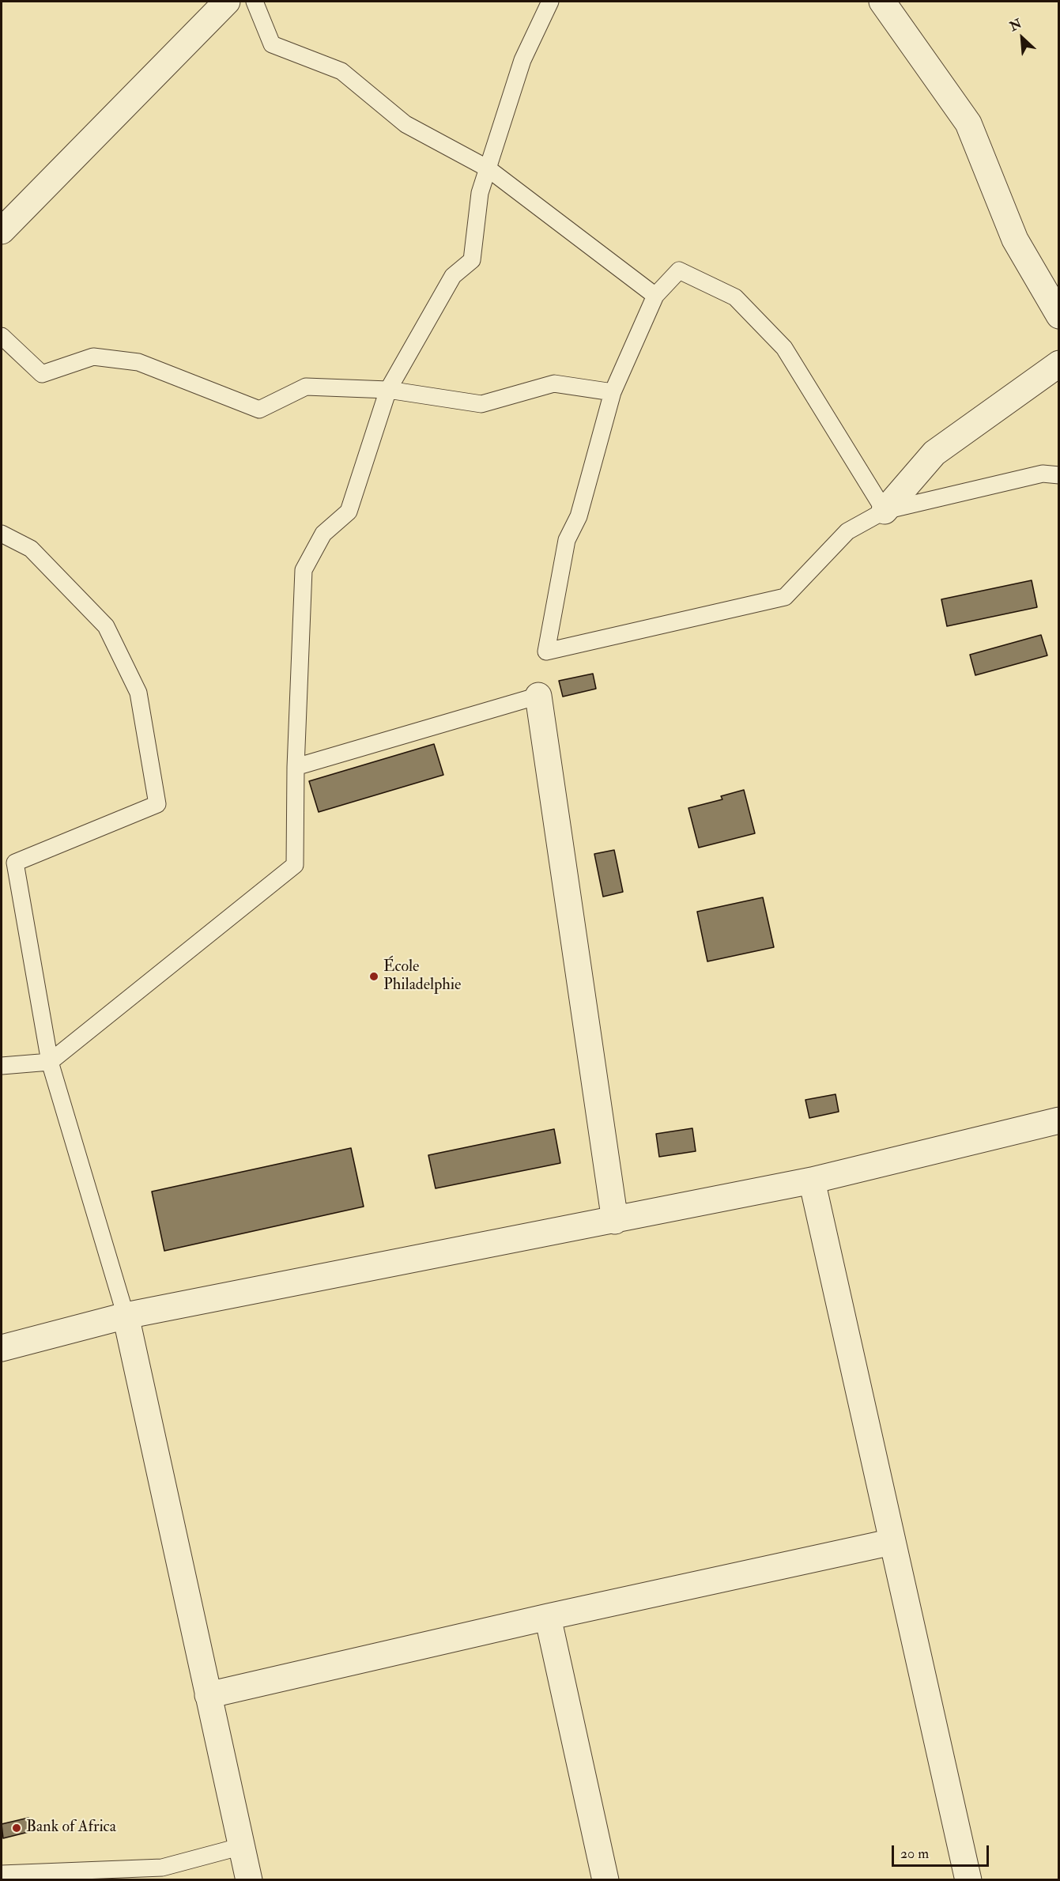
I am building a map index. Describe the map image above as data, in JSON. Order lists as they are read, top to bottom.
{
  "places": ["École Philadelphie", "Bank of Africa"],
  "scale_bar": "20 m",
  "north": "top left"
}
